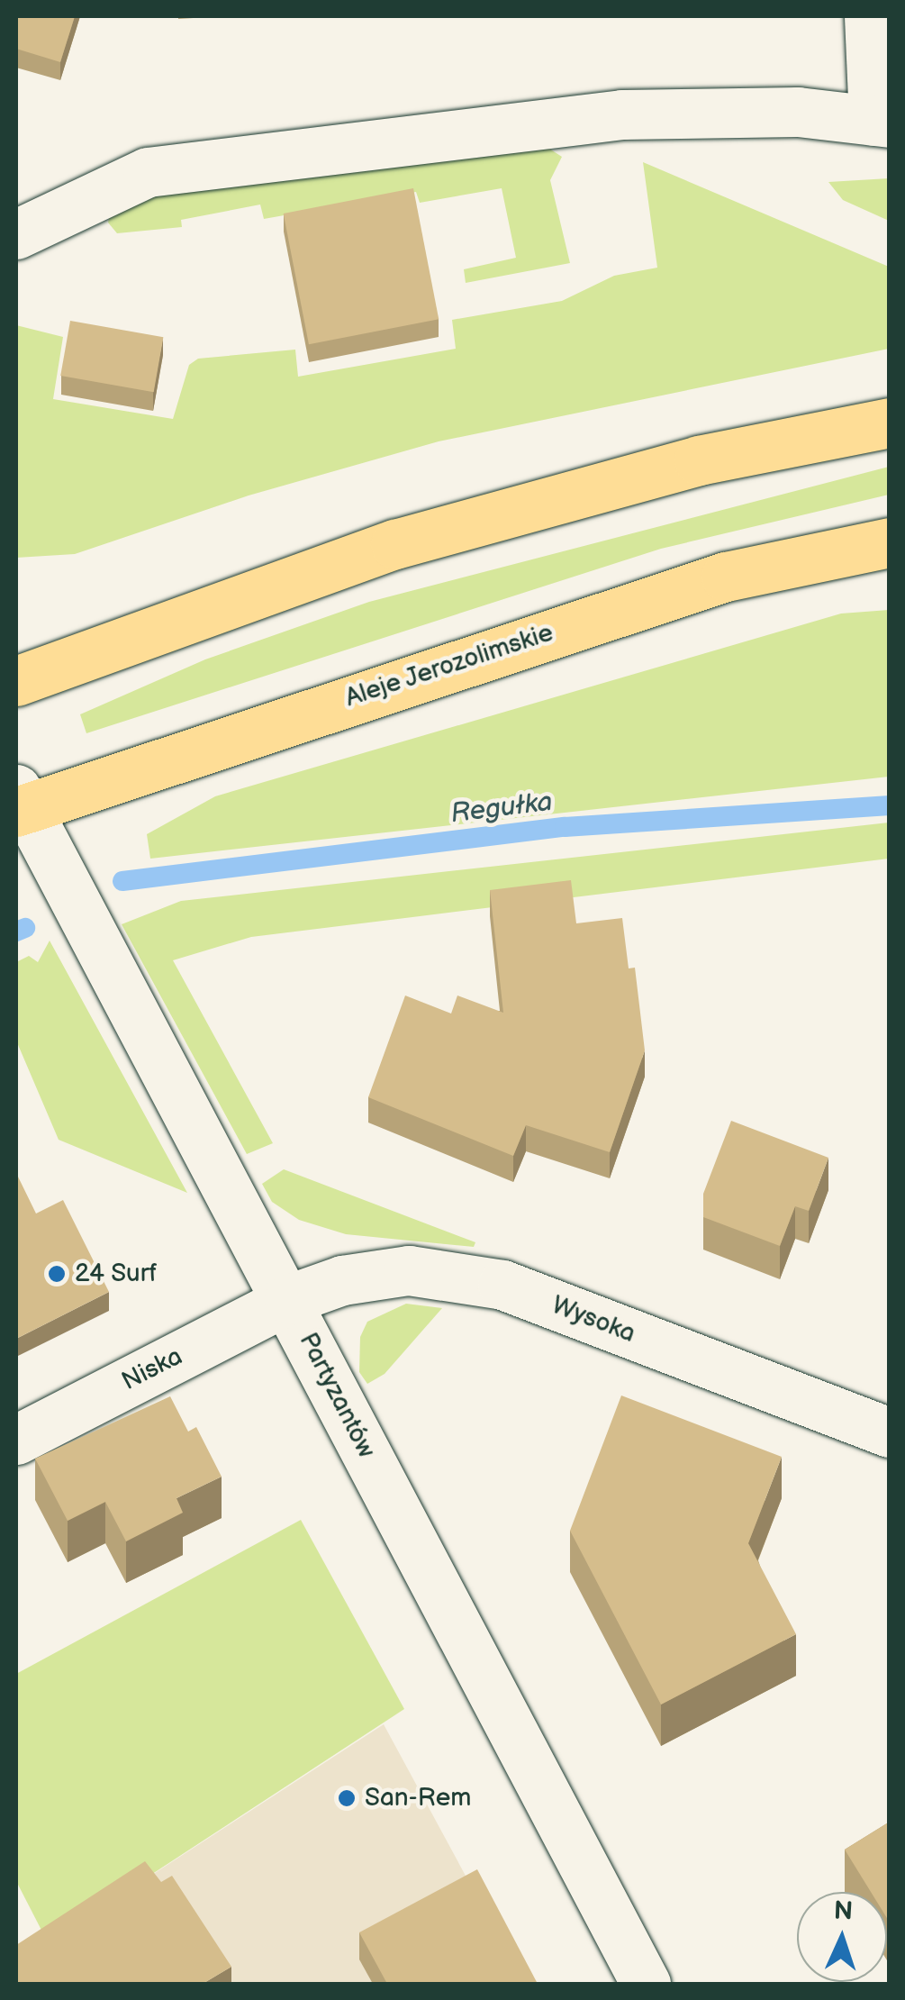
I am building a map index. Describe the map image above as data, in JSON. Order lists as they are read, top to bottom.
{
  "streets": {
    "main road": ["Aleje Jerozolimskie"],
    "street": ["Wysoka", "Niska", "Partyzantów"]
  },
  "crossings": [
    ["Aleje Jerozolimskie", "Partyzantów"],
    ["Wysoka", "Niska"],
    ["Wysoka", "Partyzantów"],
    ["Niska", "Partyzantów"]
  ],
  "water": ["Regułka"],
  "places": ["24 Surf", "San-Rem"],
  "north": "top"
}
